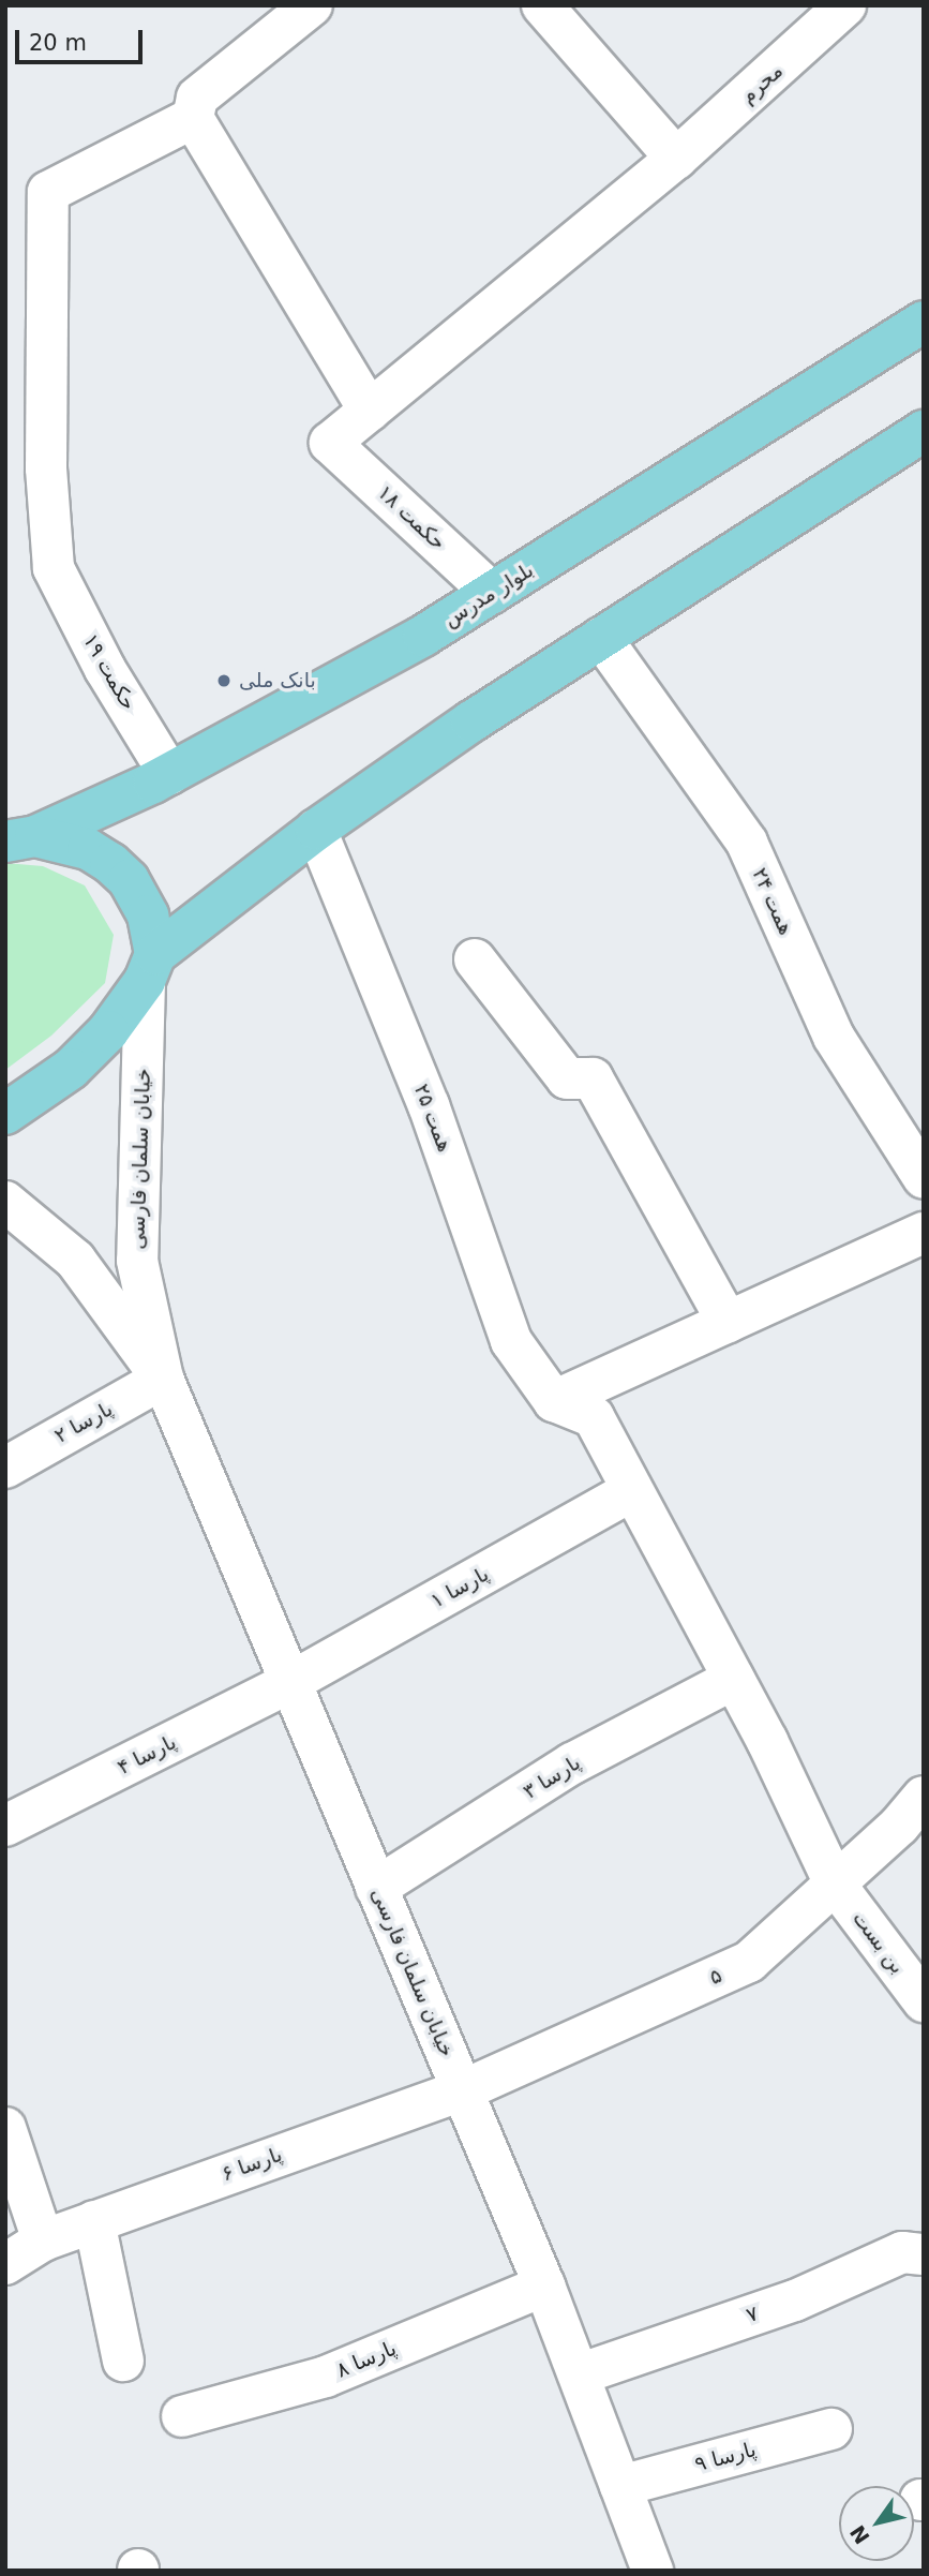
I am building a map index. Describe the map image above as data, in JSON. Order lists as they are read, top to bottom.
{
  "streets": {
    "main road": ["بلوار مدرس"],
    "street": [
      "محرم",
      "حکمت ۱۸",
      "حکمت ۱۹",
      "همت ۲۴",
      "همت ۲۵",
      "خیابان سلمان فارسی",
      "پارسا ۲",
      "پارسا ۱",
      "پارسا ۴",
      "پارسا ۳",
      "بن بست",
      "۵",
      "پارسا ۶",
      "۷",
      "پارسا ۸",
      "پارسا ۹"
    ]
  },
  "crossings": [
    ["محرم", "حکمت ۱۸"],
    ["حکمت ۱۸", "بلوار مدرس"],
    ["بلوار مدرس", "حکمت ۱۹"],
    ["همت ۲۵", "بن بست"],
    ["خیابان سلمان فارسی", "پارسا ۲"],
    ["خیابان سلمان فارسی", "پارسا ۱"],
    ["خیابان سلمان فارسی", "پارسا ۴"],
    ["خیابان سلمان فارسی", "پارسا ۳"],
    ["خیابان سلمان فارسی", "۵"],
    ["خیابان سلمان فارسی", "پارسا ۶"],
    ["خیابان سلمان فارسی", "۷"],
    ["خیابان سلمان فارسی", "پارسا ۸"],
    ["خیابان سلمان فارسی", "پارسا ۹"],
    ["پارسا ۱", "پارسا ۴"],
    ["پارسا ۱", "بن بست"],
    ["پارسا ۳", "بن بست"],
    ["بن بست", "۵"],
    ["۵", "پارسا ۶"]
  ],
  "places": ["بانک ملی"],
  "scale_bar": "20 m",
  "north": "bottom left"
}
